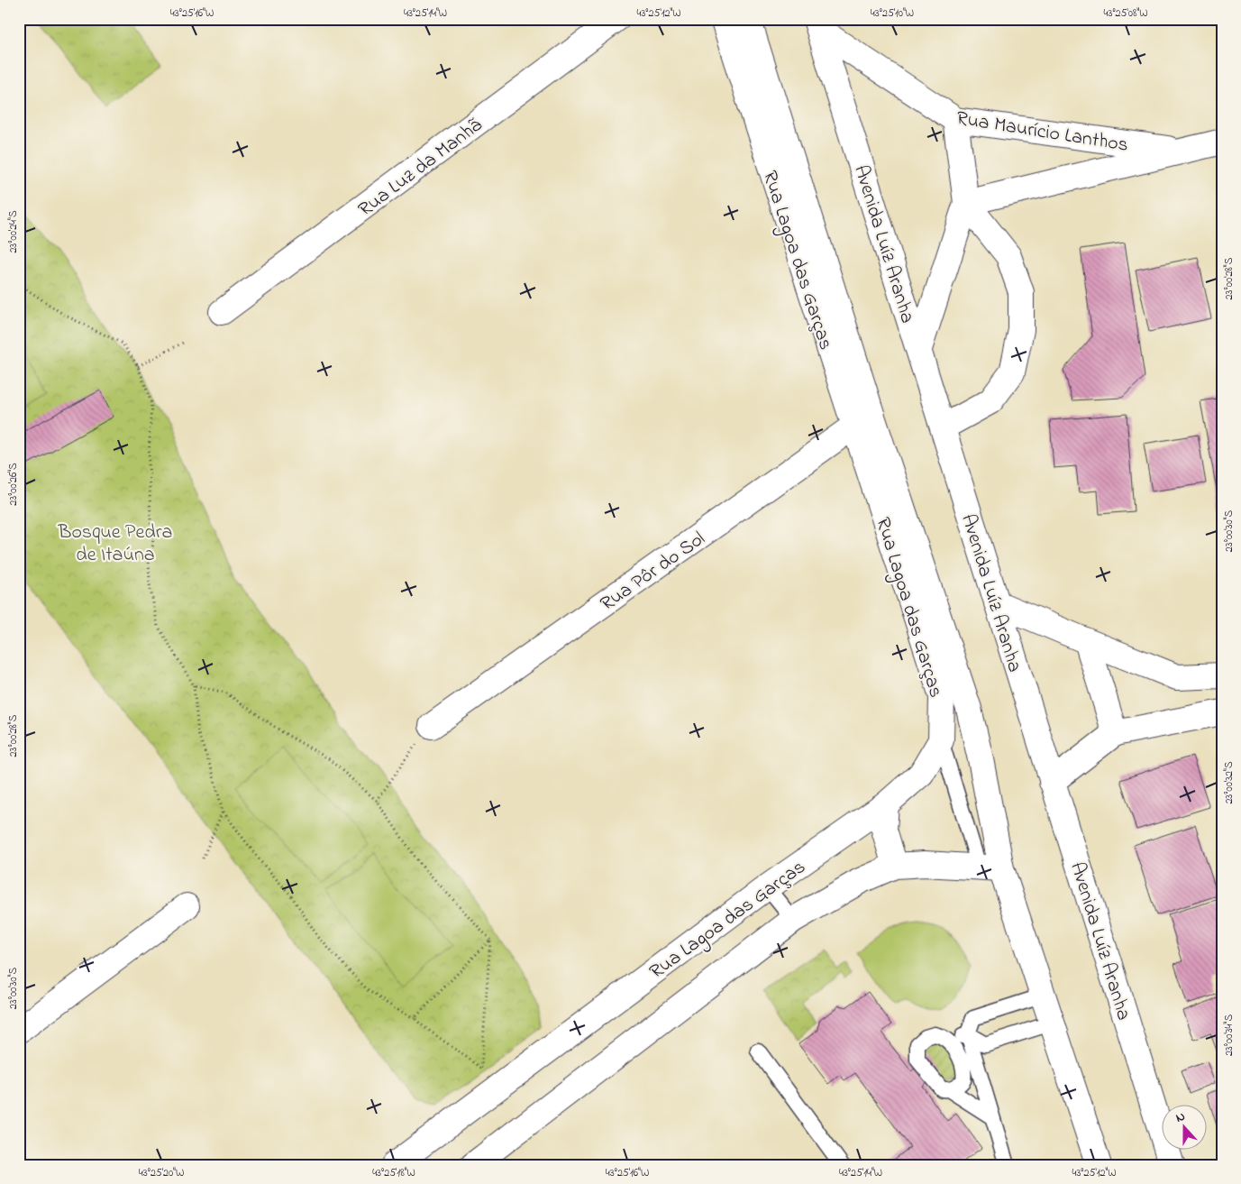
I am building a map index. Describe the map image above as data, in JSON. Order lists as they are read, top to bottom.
{
  "streets": {
    "street": [
      "Rua Maurício Lanthos",
      "Rua Luz da Manhã",
      "Avenida Luíz Aranha",
      "Rua Lagoa das Garças",
      "Rua Pôr do Sol"
    ]
  },
  "crossings": [
    ["Rua Maurício Lanthos", "Avenida Luíz Aranha"],
    ["Rua Lagoa das Garças", "Rua Pôr do Sol"]
  ],
  "parks": ["Bosque Pedra de Itaúna"],
  "north": "top",
  "coordinates": [
    "43°25'16\"W",
    "43°25'14\"W",
    "43°25'12\"W",
    "43°25'10\"W",
    "43°25'08\"W",
    "23°00'24\"S",
    "23°00'28\"S",
    "23°00'26\"S",
    "23°00'30\"S",
    "23°00'32\"S",
    "23°00'34\"S",
    "43°25'20\"W",
    "43°25'18\"W"
  ]
}
